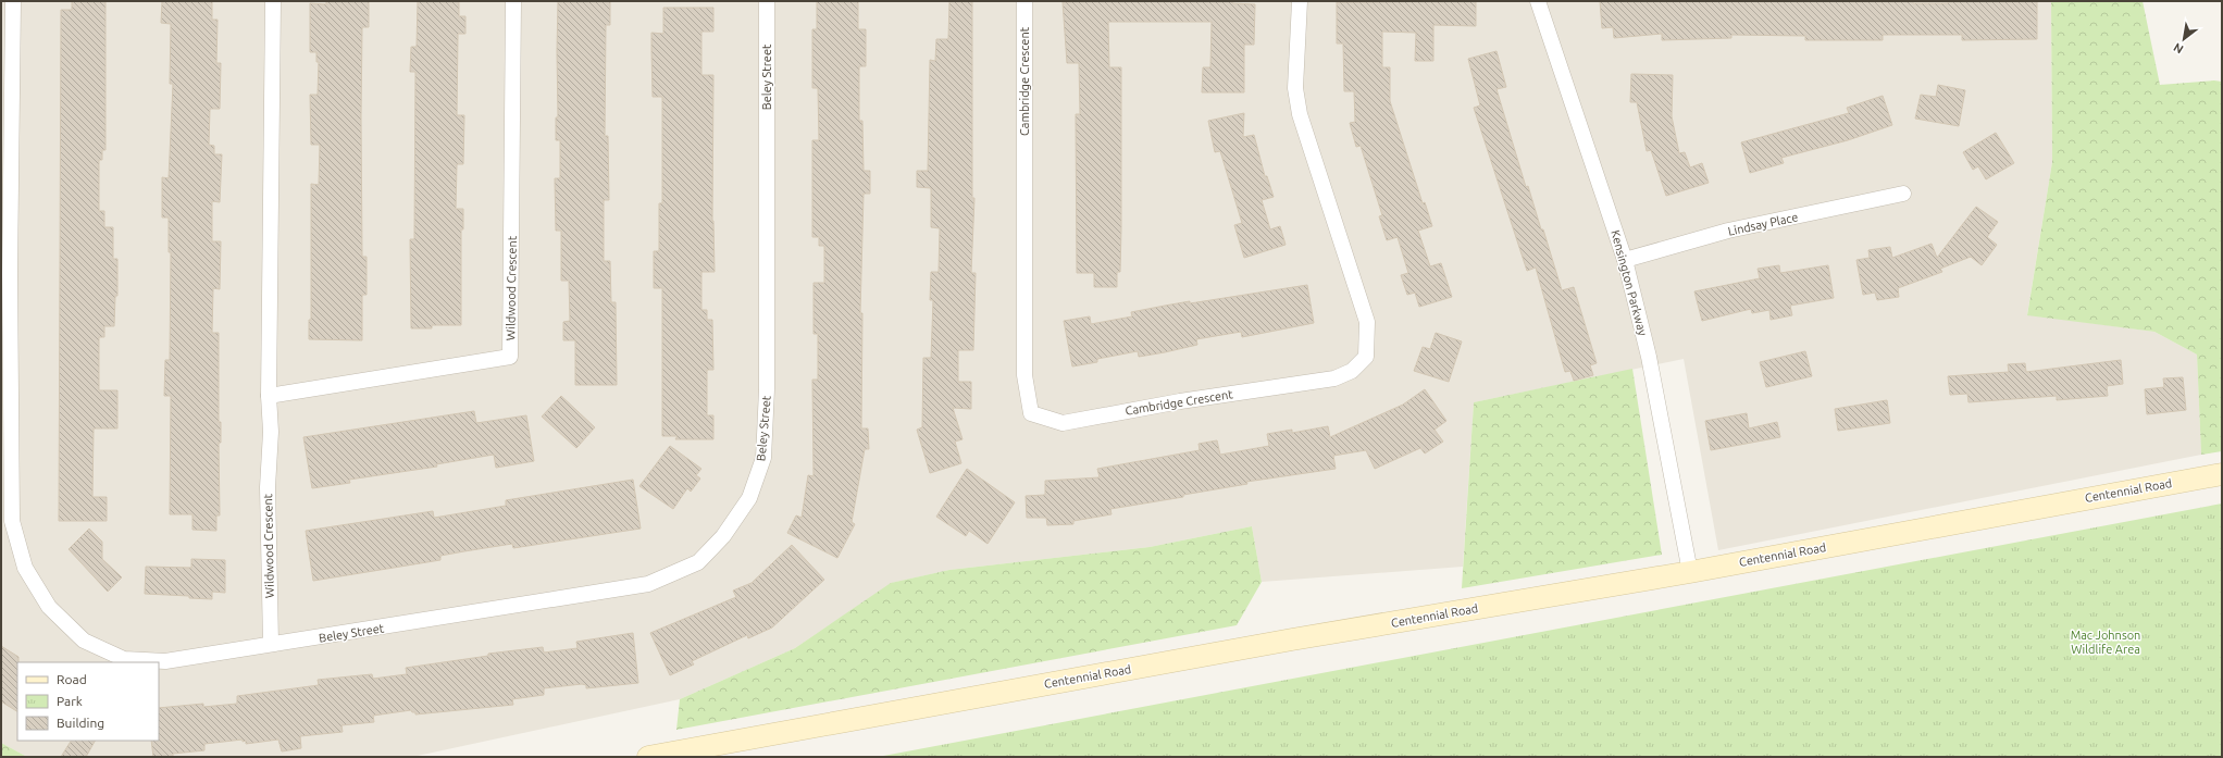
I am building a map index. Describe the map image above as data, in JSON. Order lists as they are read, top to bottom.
{
  "streets": {
    "main road": ["Centennial Road"],
    "street": [
      "Beley Street",
      "Cambridge Crescent",
      "Lindsay Place",
      "Kensington Parkway",
      "Wildwood Crescent"
    ]
  },
  "crossings": [
    ["Beley Street", "Wildwood Crescent"],
    ["Lindsay Place", "Kensington Parkway"],
    ["Kensington Parkway", "Centennial Road"]
  ],
  "parks": ["Mac Johnson Wildlife Area"],
  "legend": ["Road", "Park", "Building"],
  "north": "bottom left"
}
